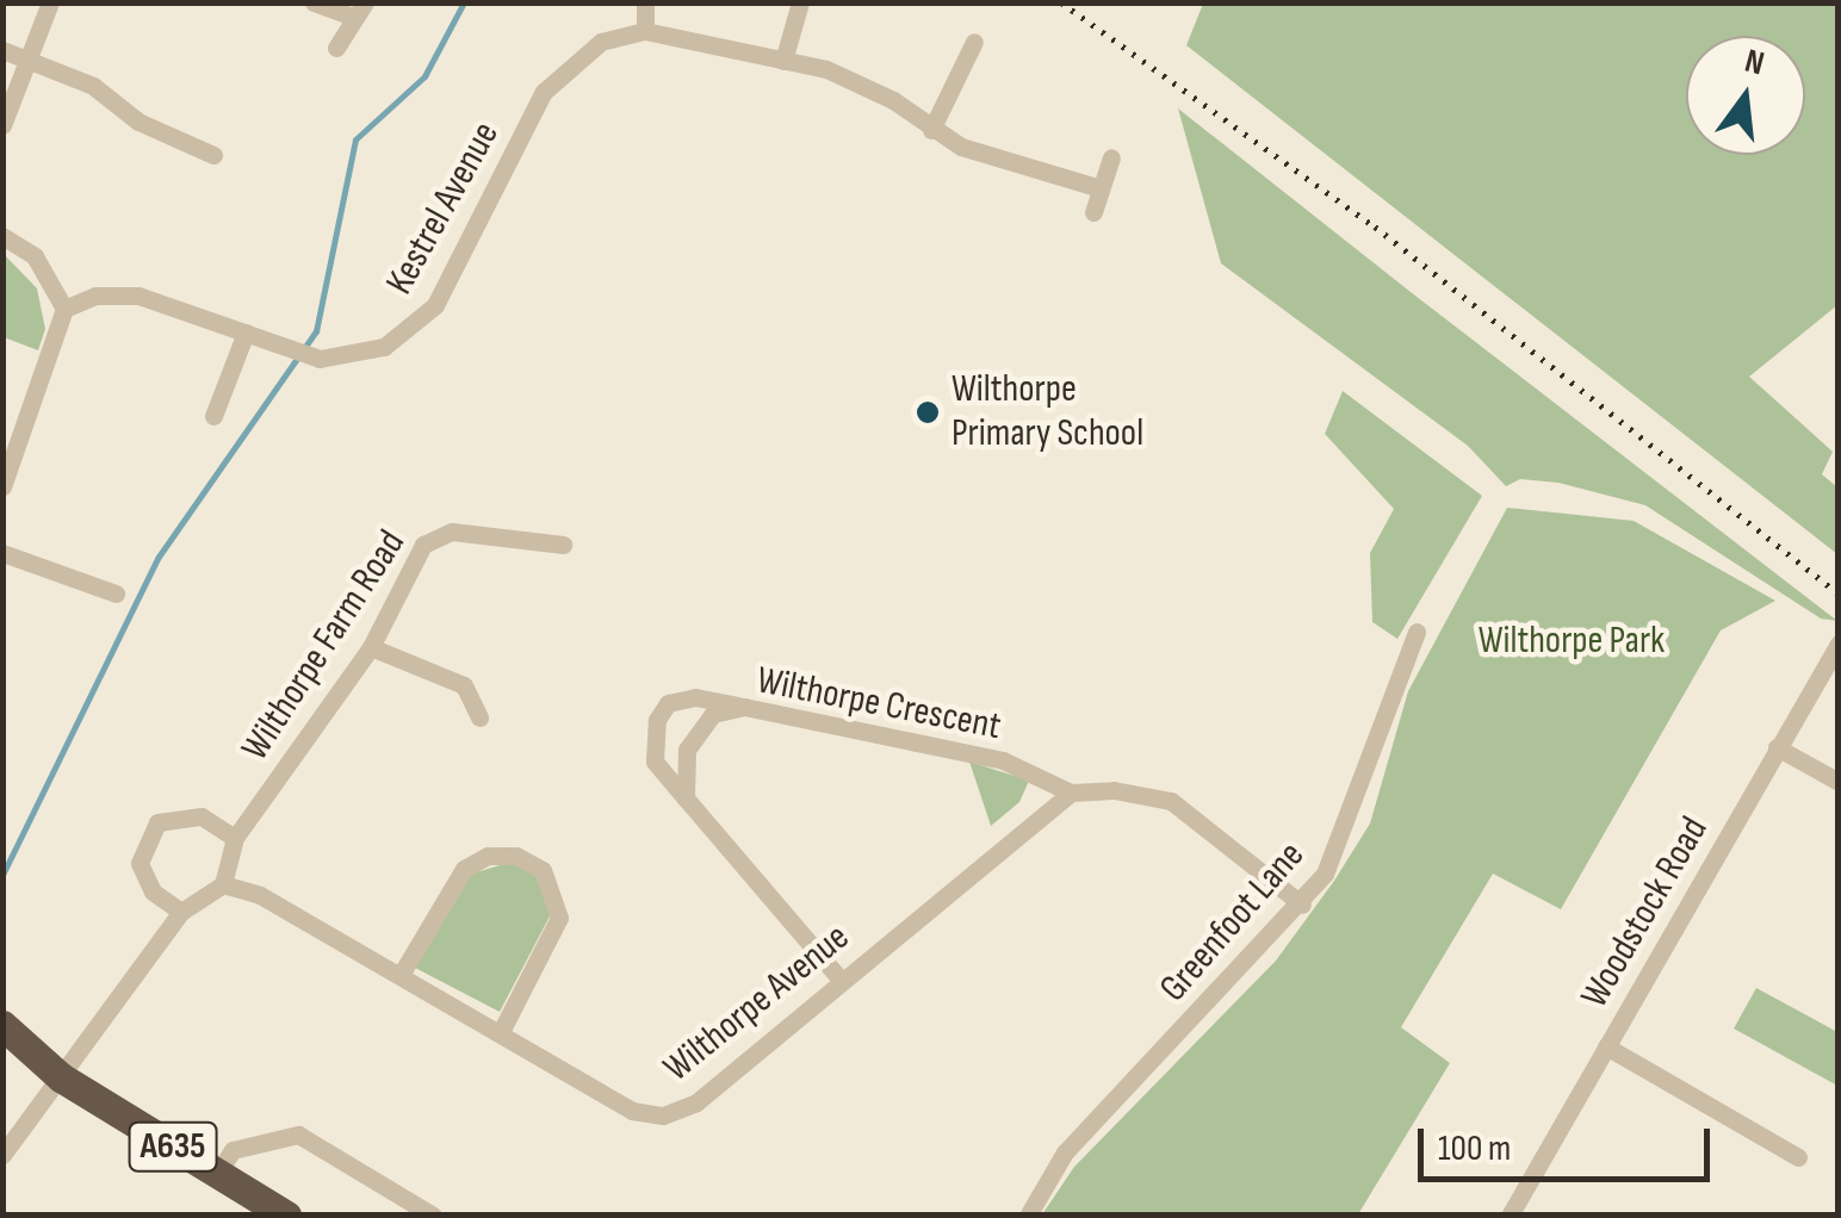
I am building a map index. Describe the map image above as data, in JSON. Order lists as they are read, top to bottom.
{
  "streets": {
    "highway": ["A635"],
    "street": [
      "Kestrel Avenue",
      "Wilthorpe Farm Road",
      "Wilthorpe Crescent",
      "Woodstock Road",
      "Greenfoot Lane",
      "Wilthorpe Avenue"
    ]
  },
  "crossings": [
    ["Wilthorpe Farm Road", "Wilthorpe Avenue"],
    ["Wilthorpe Crescent", "Wilthorpe Avenue"]
  ],
  "parks": ["Wilthorpe Park"],
  "places": ["Wilthorpe Primary School"],
  "scale_bar": "100 m",
  "north": "top"
}
